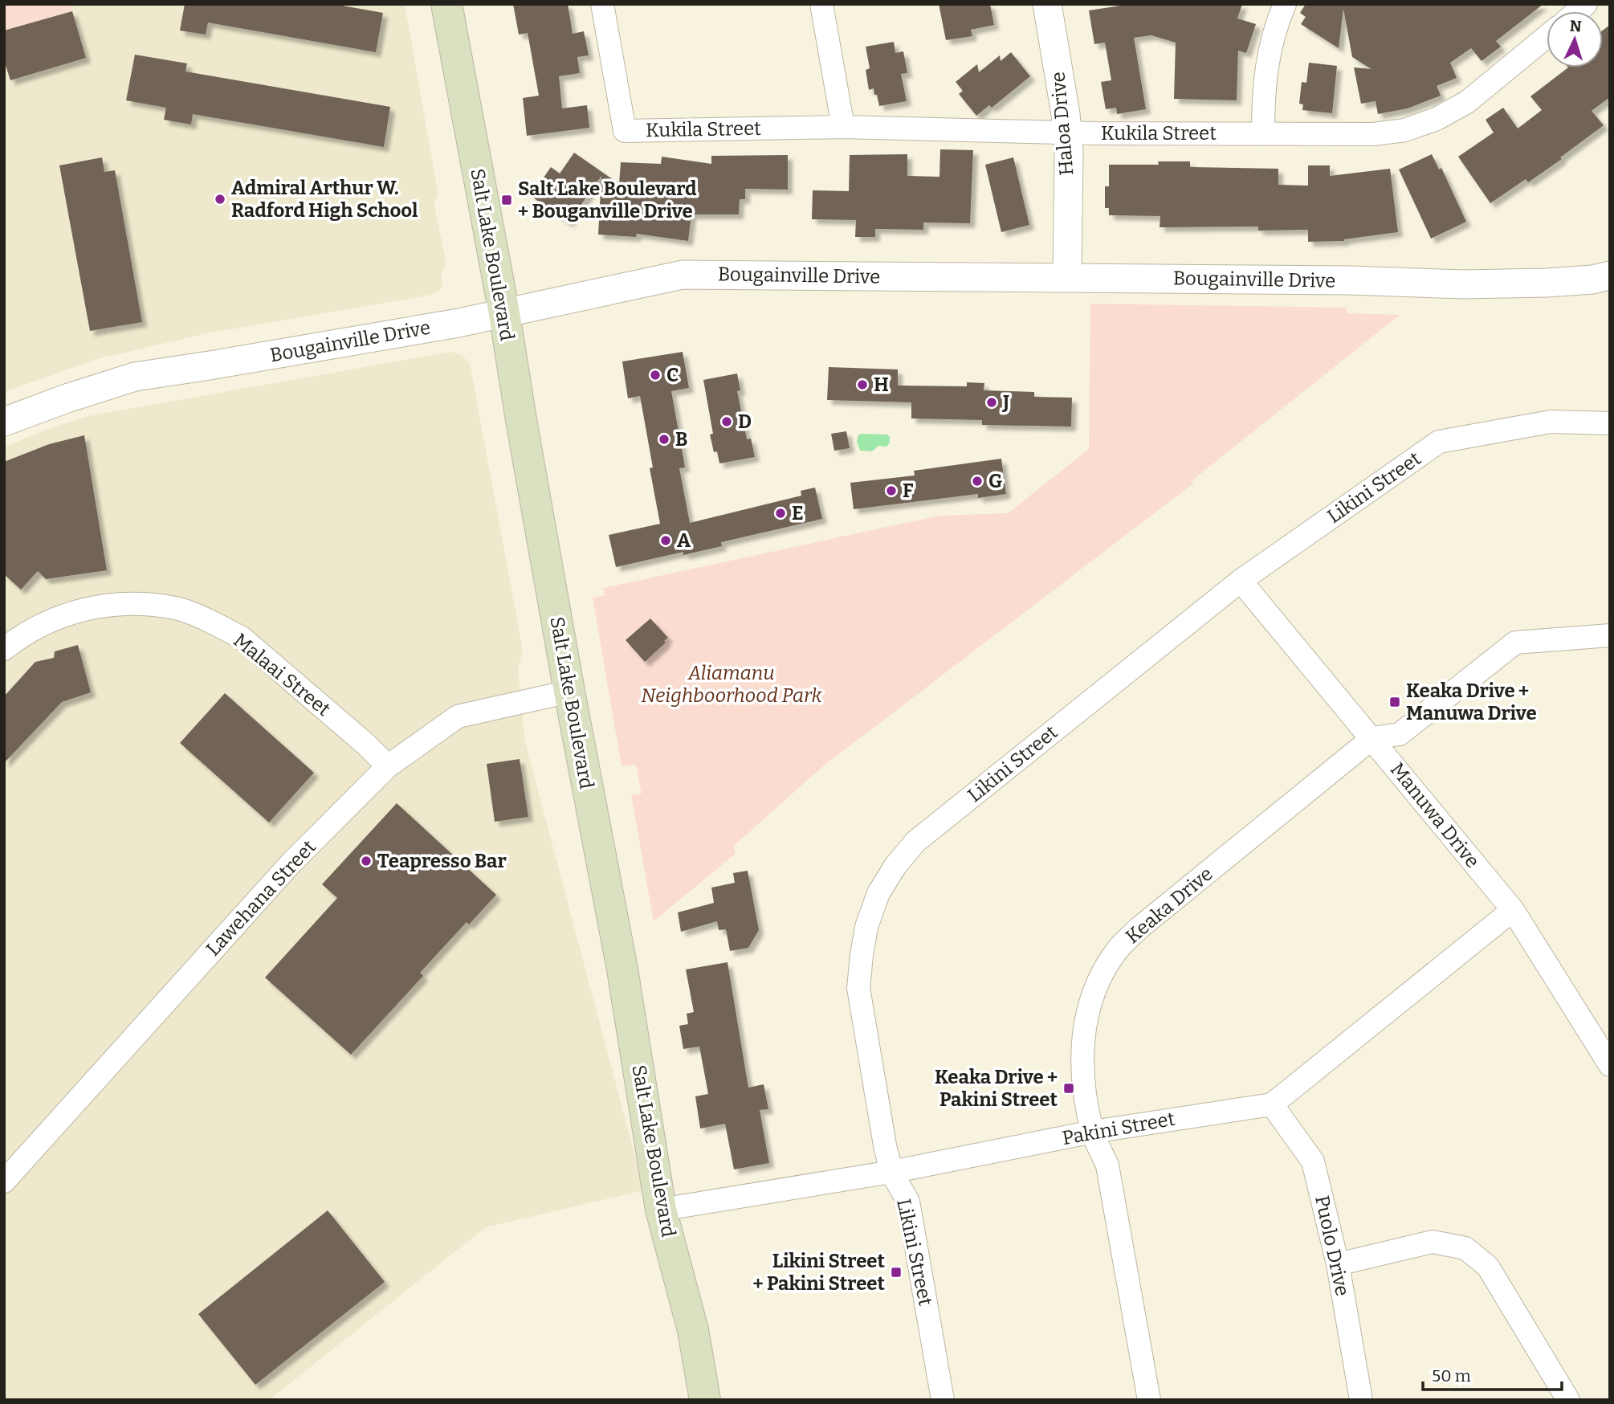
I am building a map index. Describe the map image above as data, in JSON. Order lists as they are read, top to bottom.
{
  "streets": {
    "main road": ["Salt Lake Boulevard"],
    "street": [
      "Haloa Drive",
      "Kukila Street",
      "Bougainville Drive",
      "Likini Street",
      "Malaai Street",
      "Manuwa Drive",
      "Lawehana Street",
      "Keaka Drive",
      "Pakini Street",
      "Puolo Drive"
    ]
  },
  "crossings": [
    ["Haloa Drive", "Kukila Street"],
    ["Haloa Drive", "Bougainville Drive"],
    ["Salt Lake Boulevard", "Bougainville Drive"],
    ["Salt Lake Boulevard", "Lawehana Street"],
    ["Salt Lake Boulevard", "Pakini Street"],
    ["Likini Street", "Manuwa Drive"],
    ["Likini Street", "Pakini Street"],
    ["Malaai Street", "Lawehana Street"],
    ["Manuwa Drive", "Keaka Drive"],
    ["Keaka Drive", "Pakini Street"],
    ["Pakini Street", "Puolo Drive"]
  ],
  "parks": ["Aliamanu Neighboorhood Park"],
  "places": {
    "other": [
      "Admiral Arthur W. Radford High School",
      "C",
      "H",
      "J",
      "D",
      "B",
      "G",
      "F",
      "E",
      "A",
      "Teapresso Bar"
    ],
    "transit": [
      "Salt Lake Boulevard + Bouganville Drive",
      "Keaka Drive + Manuwa Drive",
      "Keaka Drive + Pakini Street",
      "Likini Street + Pakini Street"
    ]
  },
  "scale_bar": "50 m",
  "north": "top"
}
